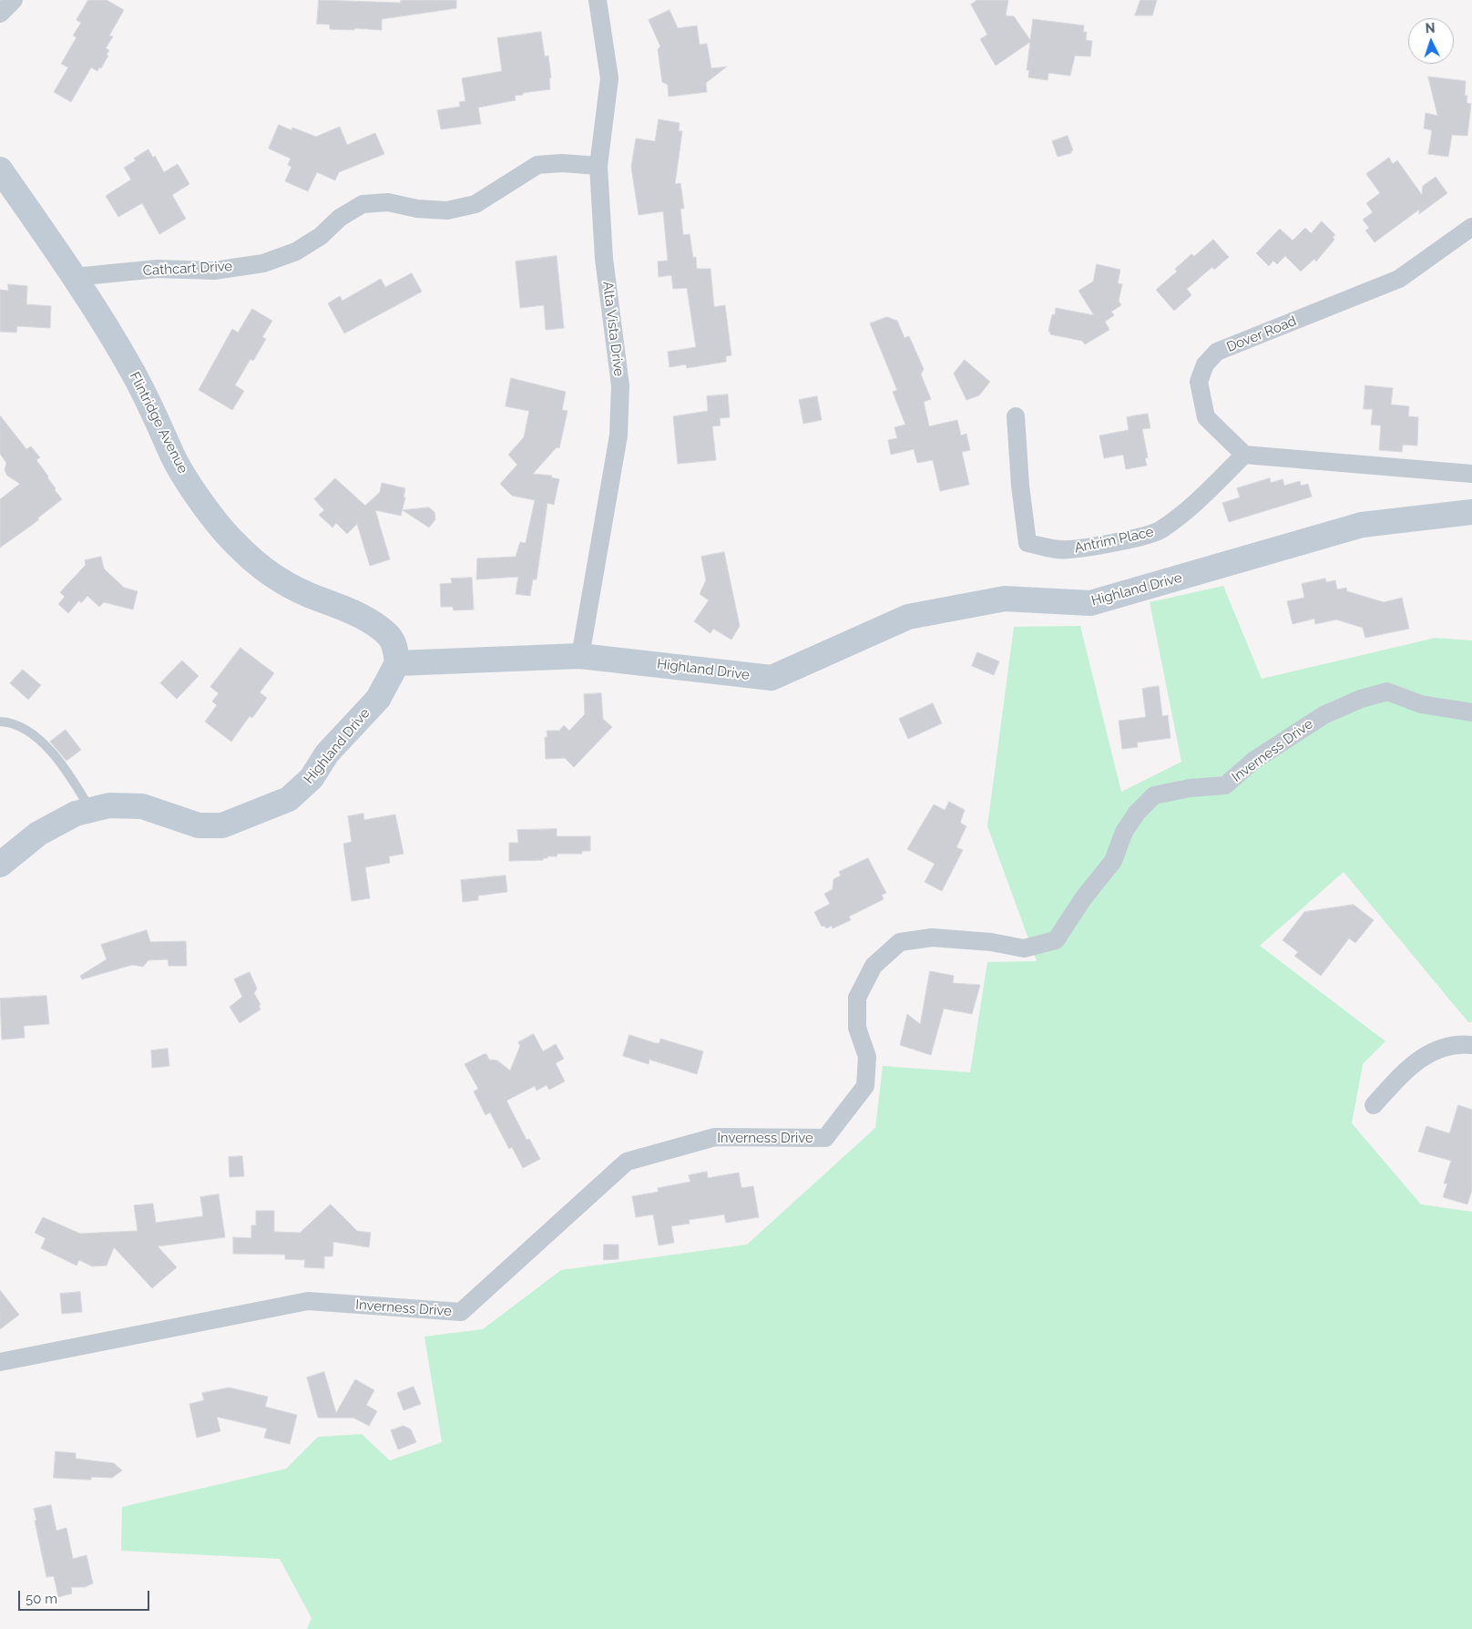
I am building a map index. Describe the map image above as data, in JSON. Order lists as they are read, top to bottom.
{
  "streets": {
    "street": [
      "Cathcart Drive",
      "Alta Vista Drive",
      "Dover Road",
      "Flintridge Avenue",
      "Antrim Place",
      "Highland Drive",
      "Inverness Drive"
    ]
  },
  "crossings": [
    ["Cathcart Drive", "Alta Vista Drive"],
    ["Cathcart Drive", "Flintridge Avenue"],
    ["Alta Vista Drive", "Highland Drive"],
    ["Dover Road", "Antrim Place"],
    ["Flintridge Avenue", "Highland Drive"]
  ],
  "scale_bar": "50 m",
  "north": "top"
}
